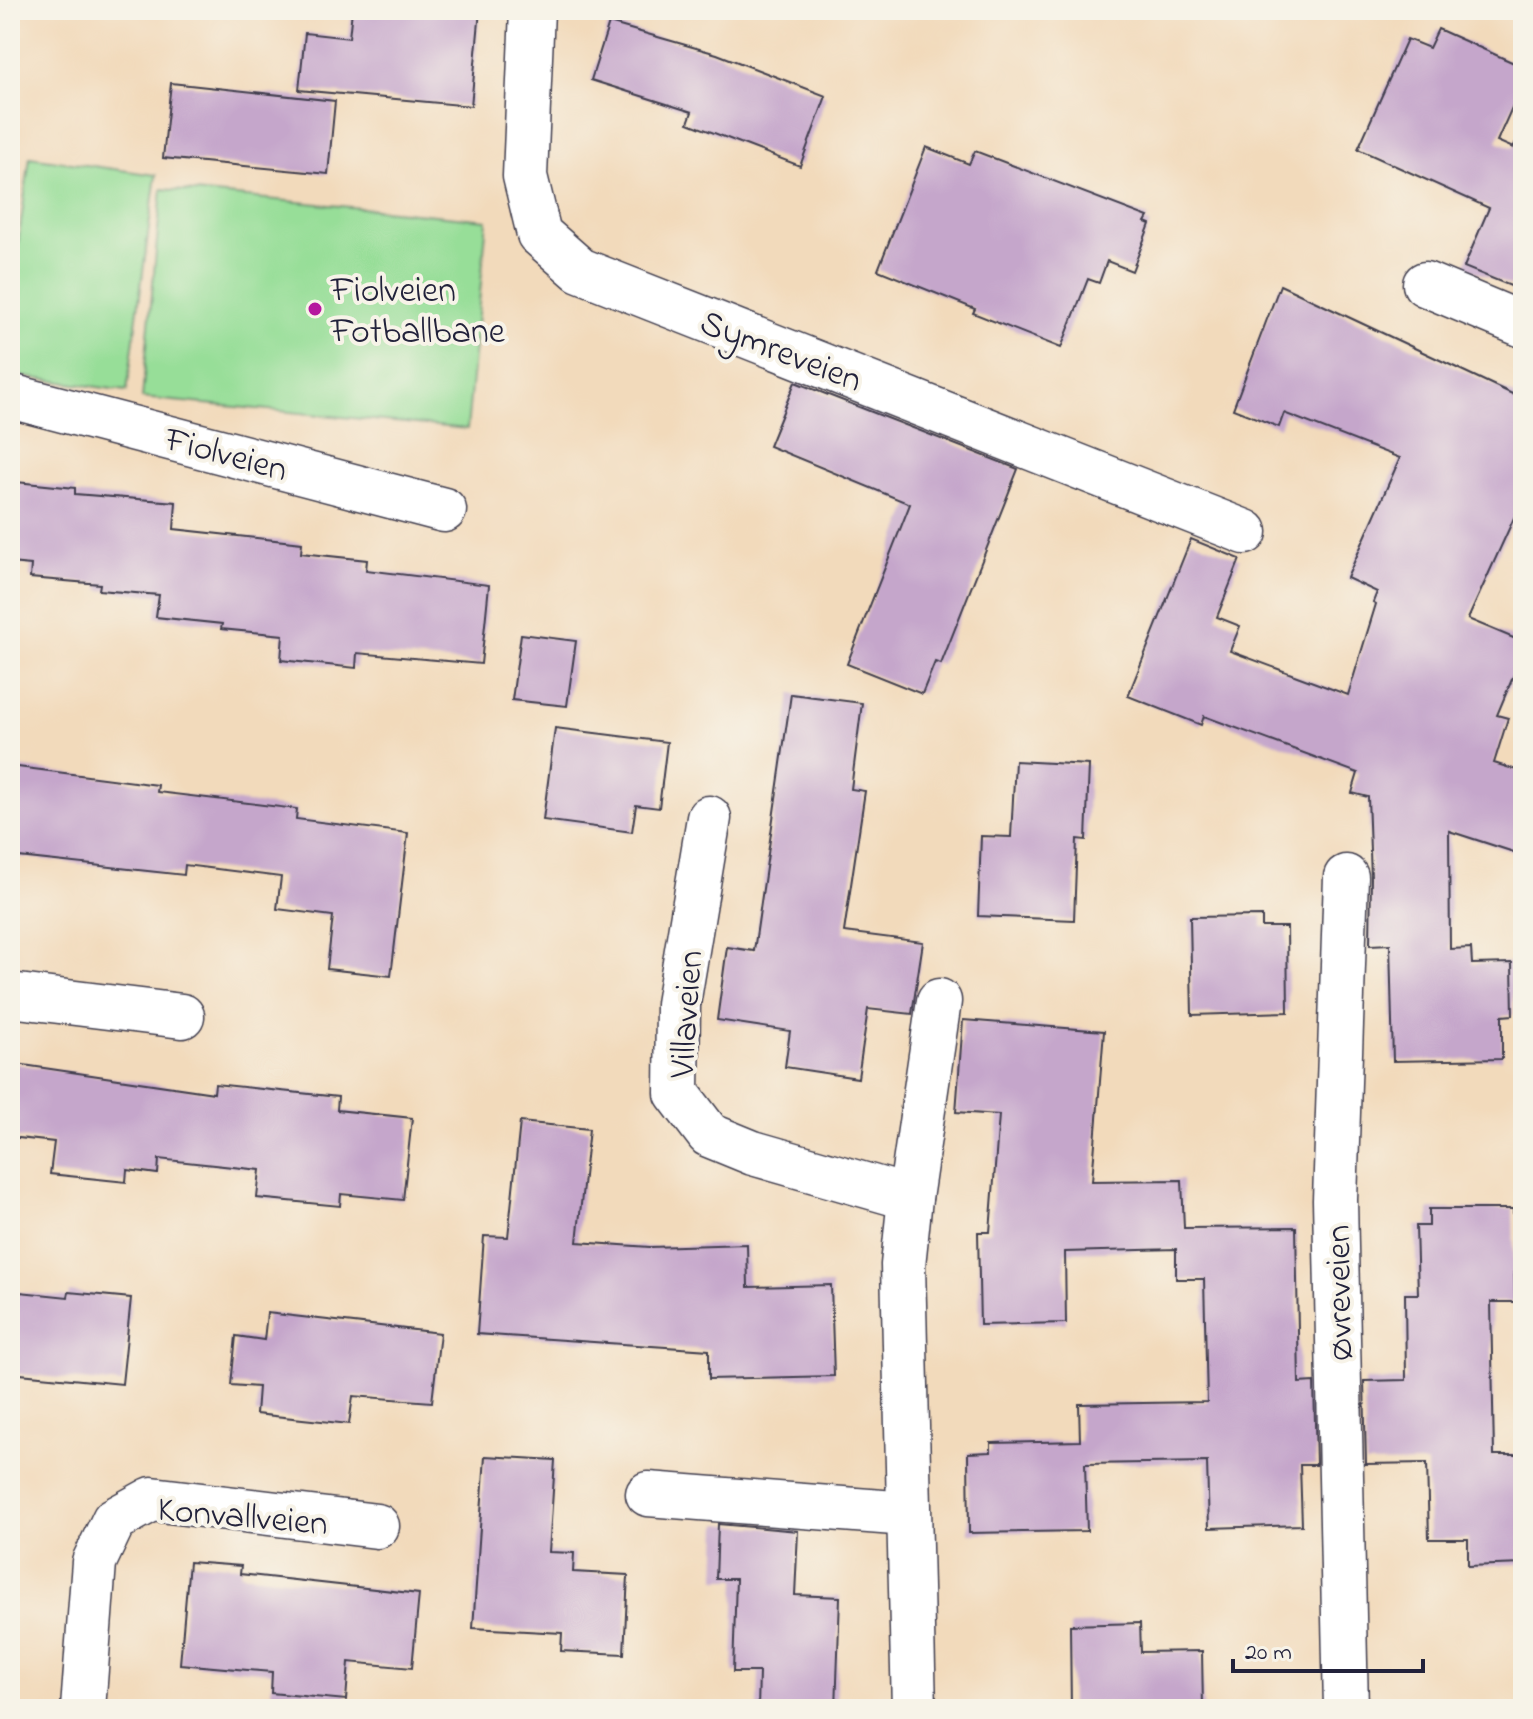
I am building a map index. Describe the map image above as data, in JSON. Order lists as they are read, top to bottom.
{
  "streets": {
    "street": [
      "Symreveien",
      "Fiolveien",
      "Villaveien",
      "Øvreveien",
      "Konvallveien"
    ]
  },
  "places": ["Fiolveien Fotballbane"],
  "scale_bar": "20 m"
}
